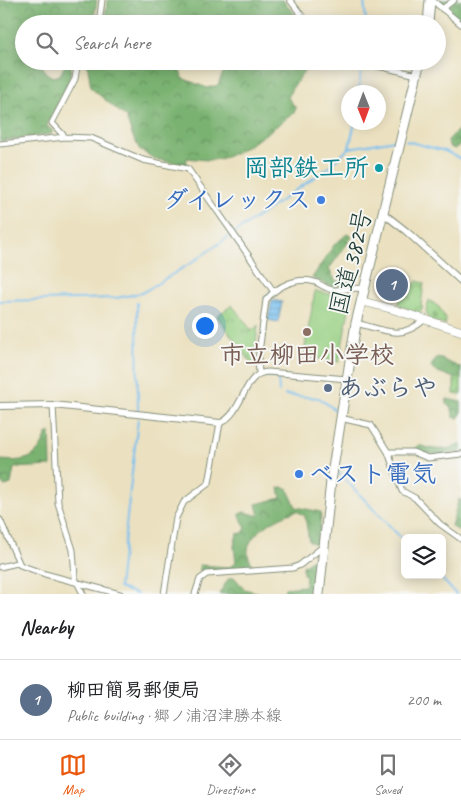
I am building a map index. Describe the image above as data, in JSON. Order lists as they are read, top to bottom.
{
  "streets": {
    "highway": ["国道382号"]
  },
  "places": [
    "岡部鉄工所",
    "ダイレックス",
    "市立柳田小学校",
    "あぶらや",
    "ベスト電気"
  ],
  "north": "bottom",
  "page": {
    "search": "Search here",
    "pins": "1",
    "heading": "Nearby",
    "list": [
      {
        "mark": "1",
        "name": "柳田簡易郵便局",
        "note": "Public building · 郷ノ浦沼津勝本線",
        "value": "200 m"
      }
    ],
    "nav": ["Map", "Directions", "Saved"]
  }
}
